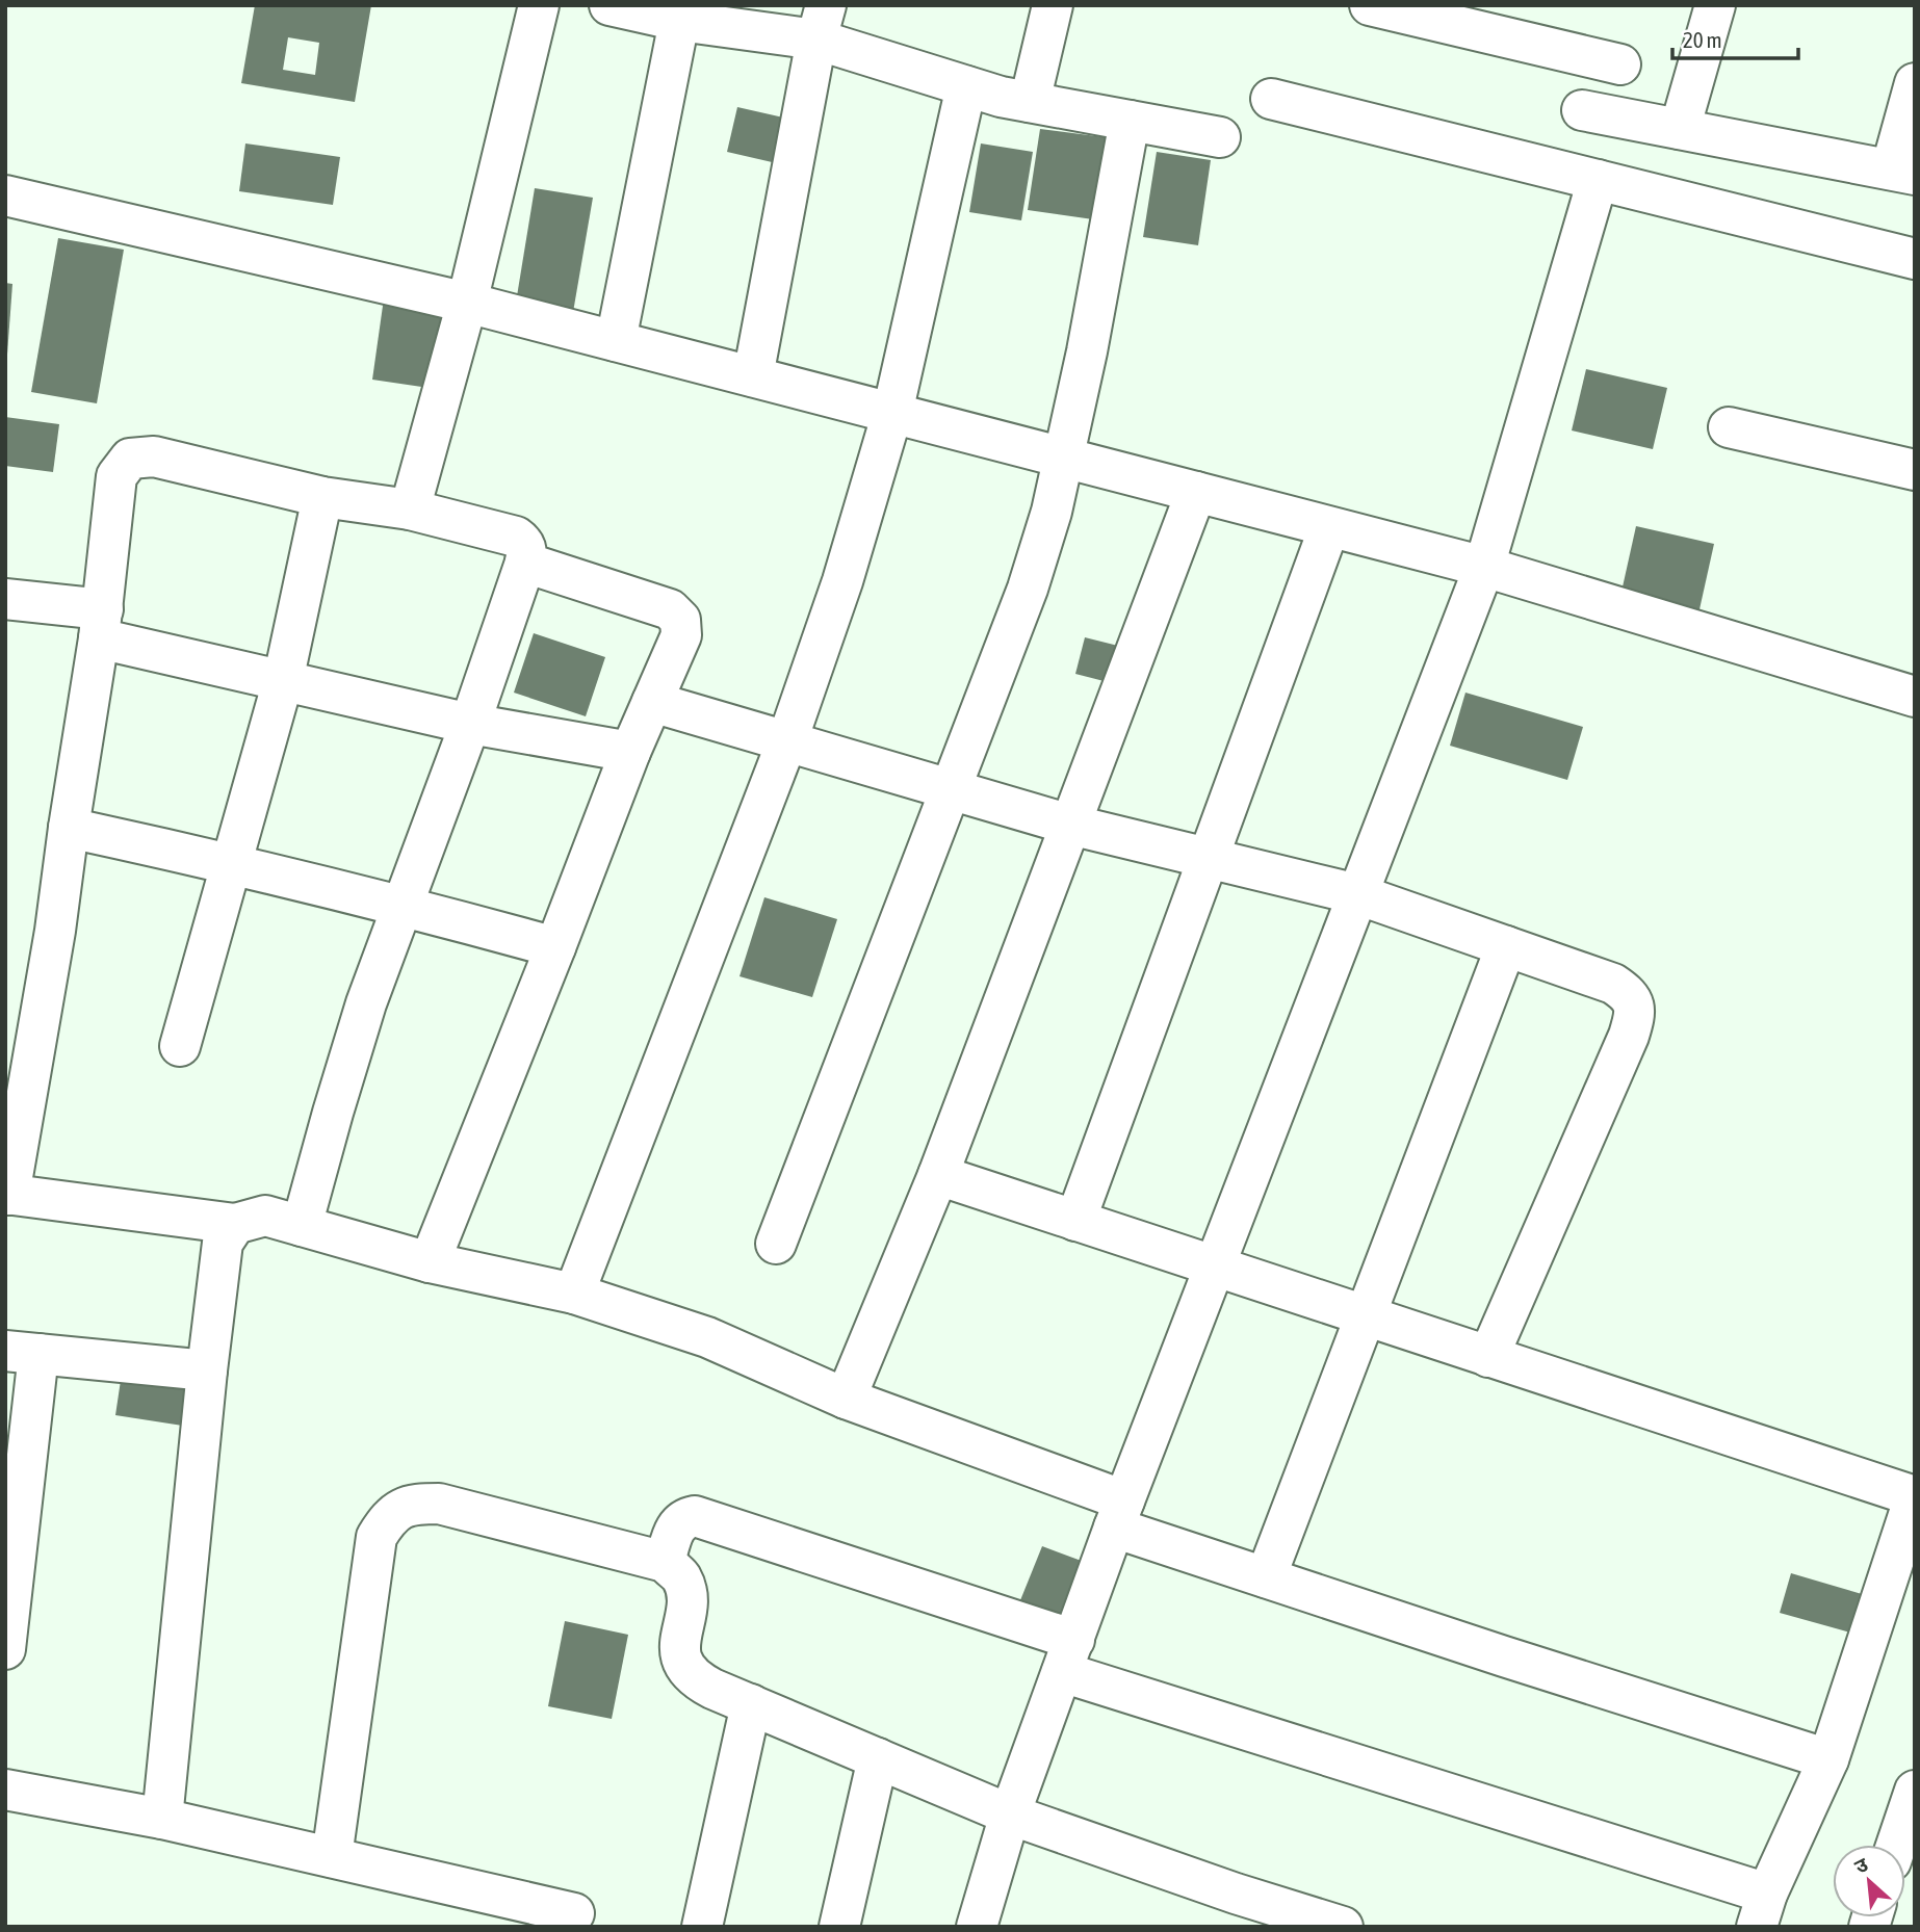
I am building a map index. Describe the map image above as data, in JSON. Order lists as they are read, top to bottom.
{
  "scale_bar": "20 m",
  "north": "top left"
}
